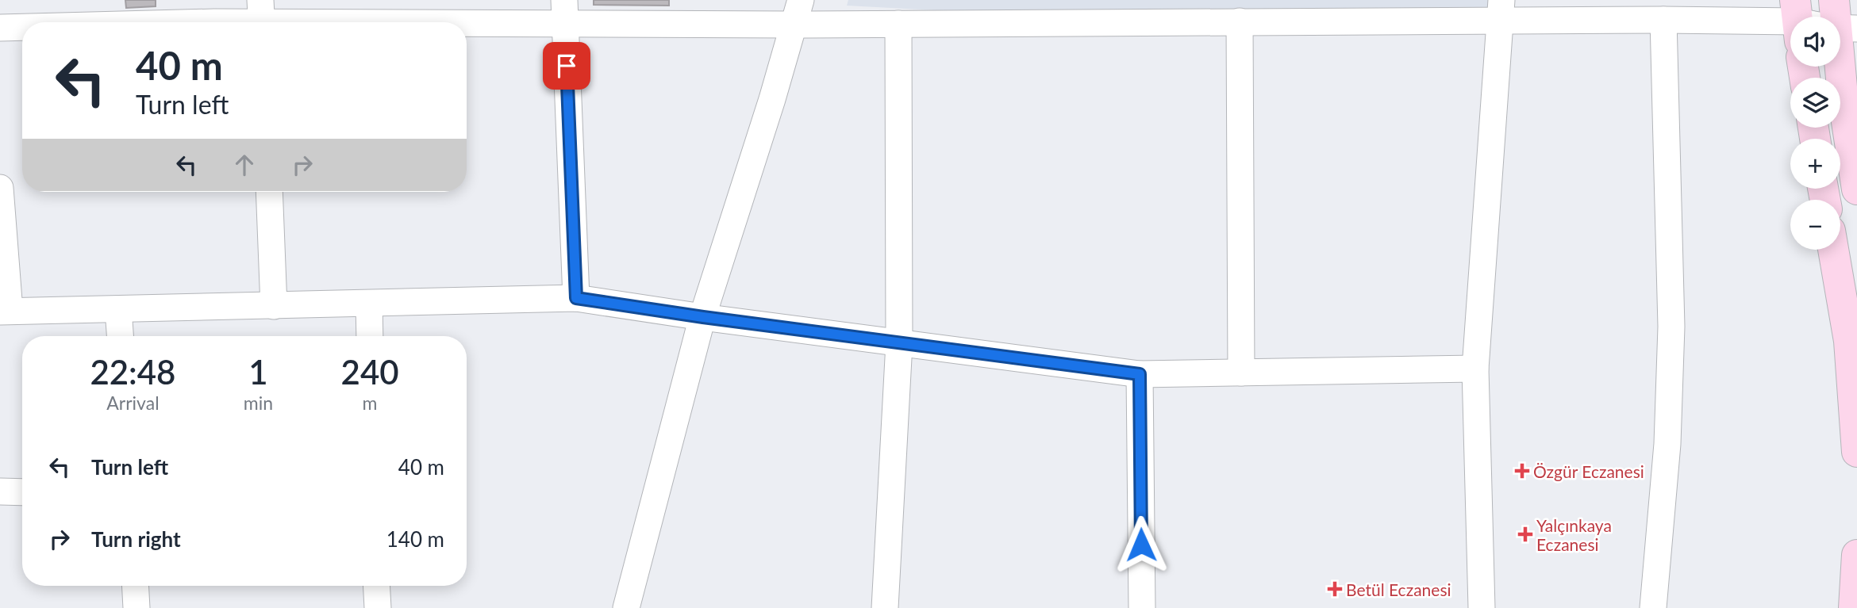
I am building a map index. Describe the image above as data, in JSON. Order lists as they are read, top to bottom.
{
  "places": {
    "health": ["Özgür Eczanesi", "Yalçınkaya Eczanesi", "Betül Eczanesi"]
  },
  "page": {
    "map_buttons": ["+", "−"],
    "turn": ["40 m", "Turn left"],
    "eta": [
      "22:48",
      "Arrival",
      "1",
      "min",
      "240",
      "m"
    ],
    "list": [
      {
        "name": "Turn left",
        "value": "40 m"
      },
      {
        "name": "Turn right",
        "value": "140 m"
      }
    ]
  }
}
